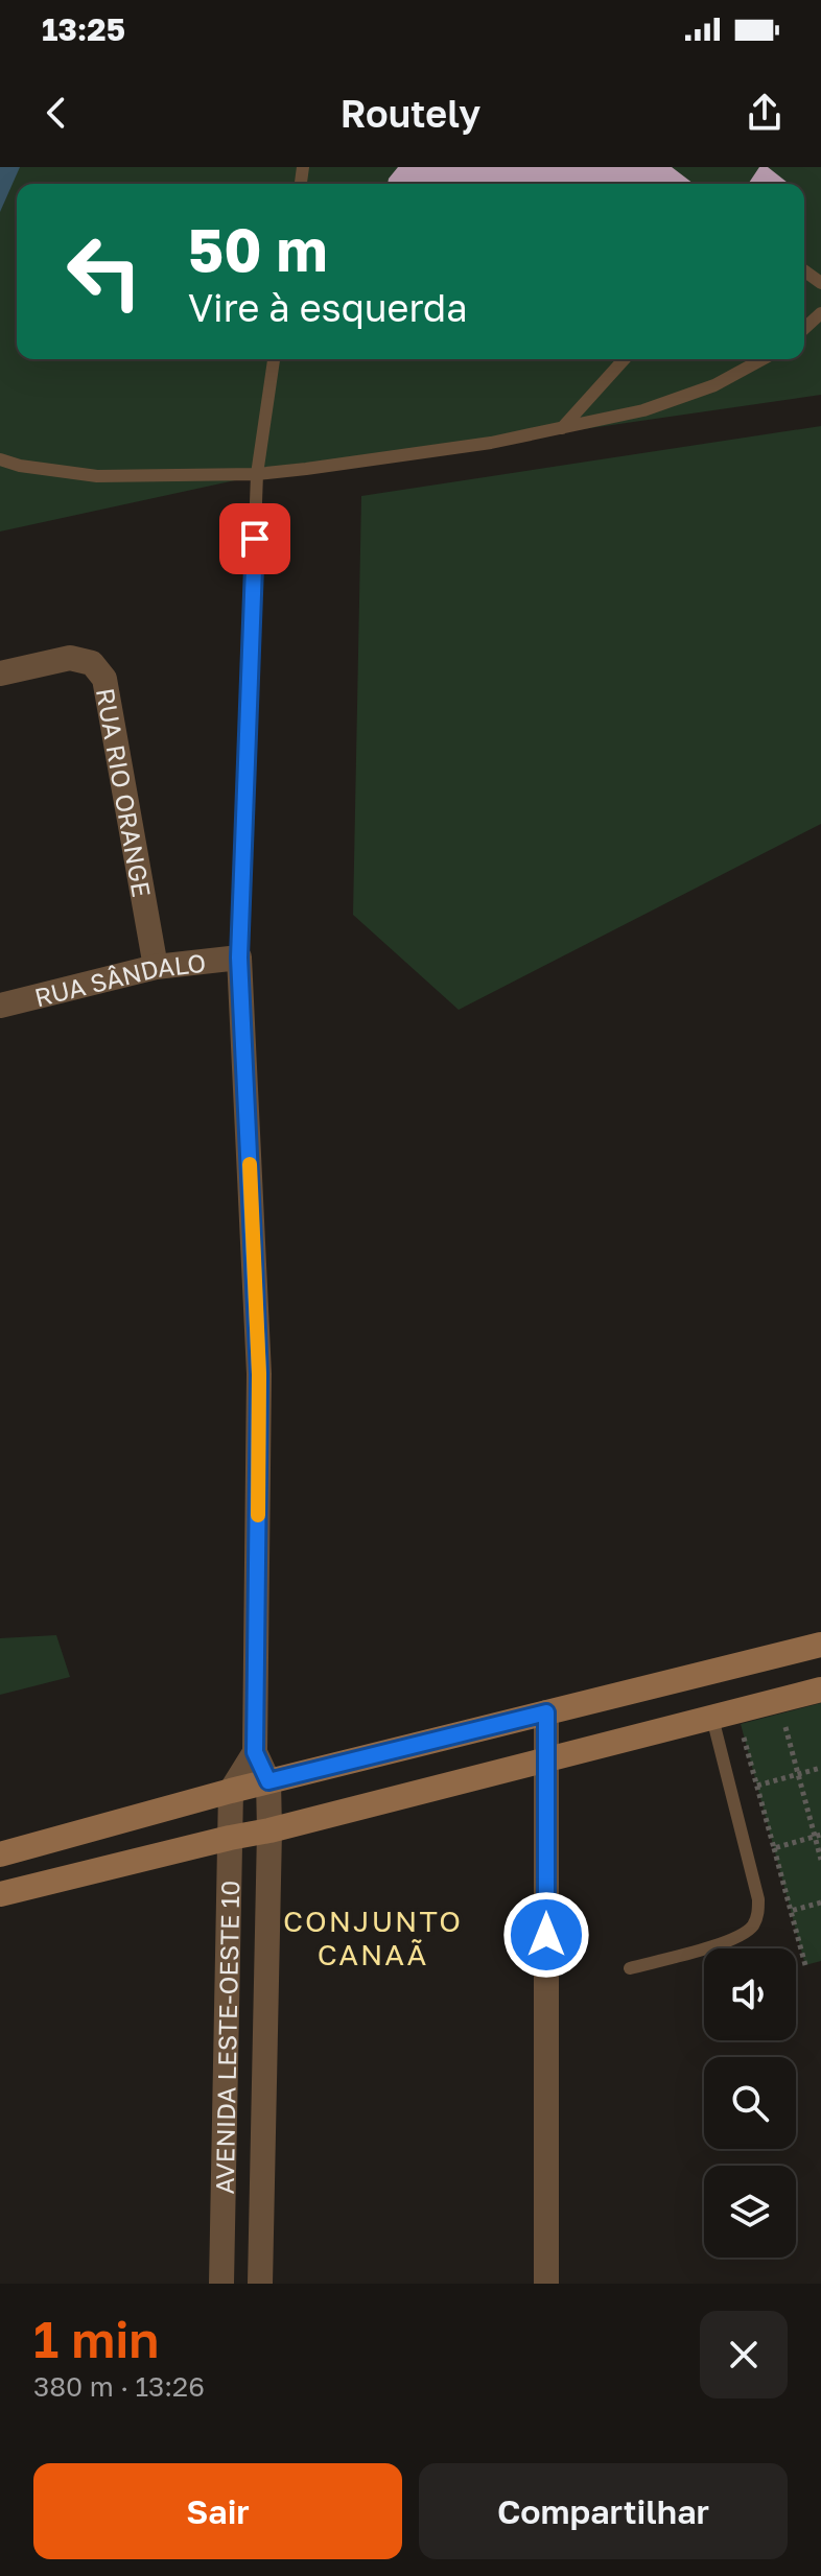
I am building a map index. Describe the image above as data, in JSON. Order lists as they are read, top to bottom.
{
  "streets": {
    "street": ["RUA RIO ORANGE", "RUA SÂNDALO", "AVENIDA LESTE-OESTE 10"]
  },
  "crossings": [
    ["RUA RIO ORANGE", "RUA SÂNDALO"]
  ],
  "districts": ["CONJUNTO CANAÃ"],
  "page": {
    "status": "13:25",
    "header": "Routely",
    "turn": ["50 m", "Vire à esquerda"],
    "heading": ["1 min", "380 m · 13:26"],
    "buttons": ["Sair", "Compartilhar"]
  }
}
